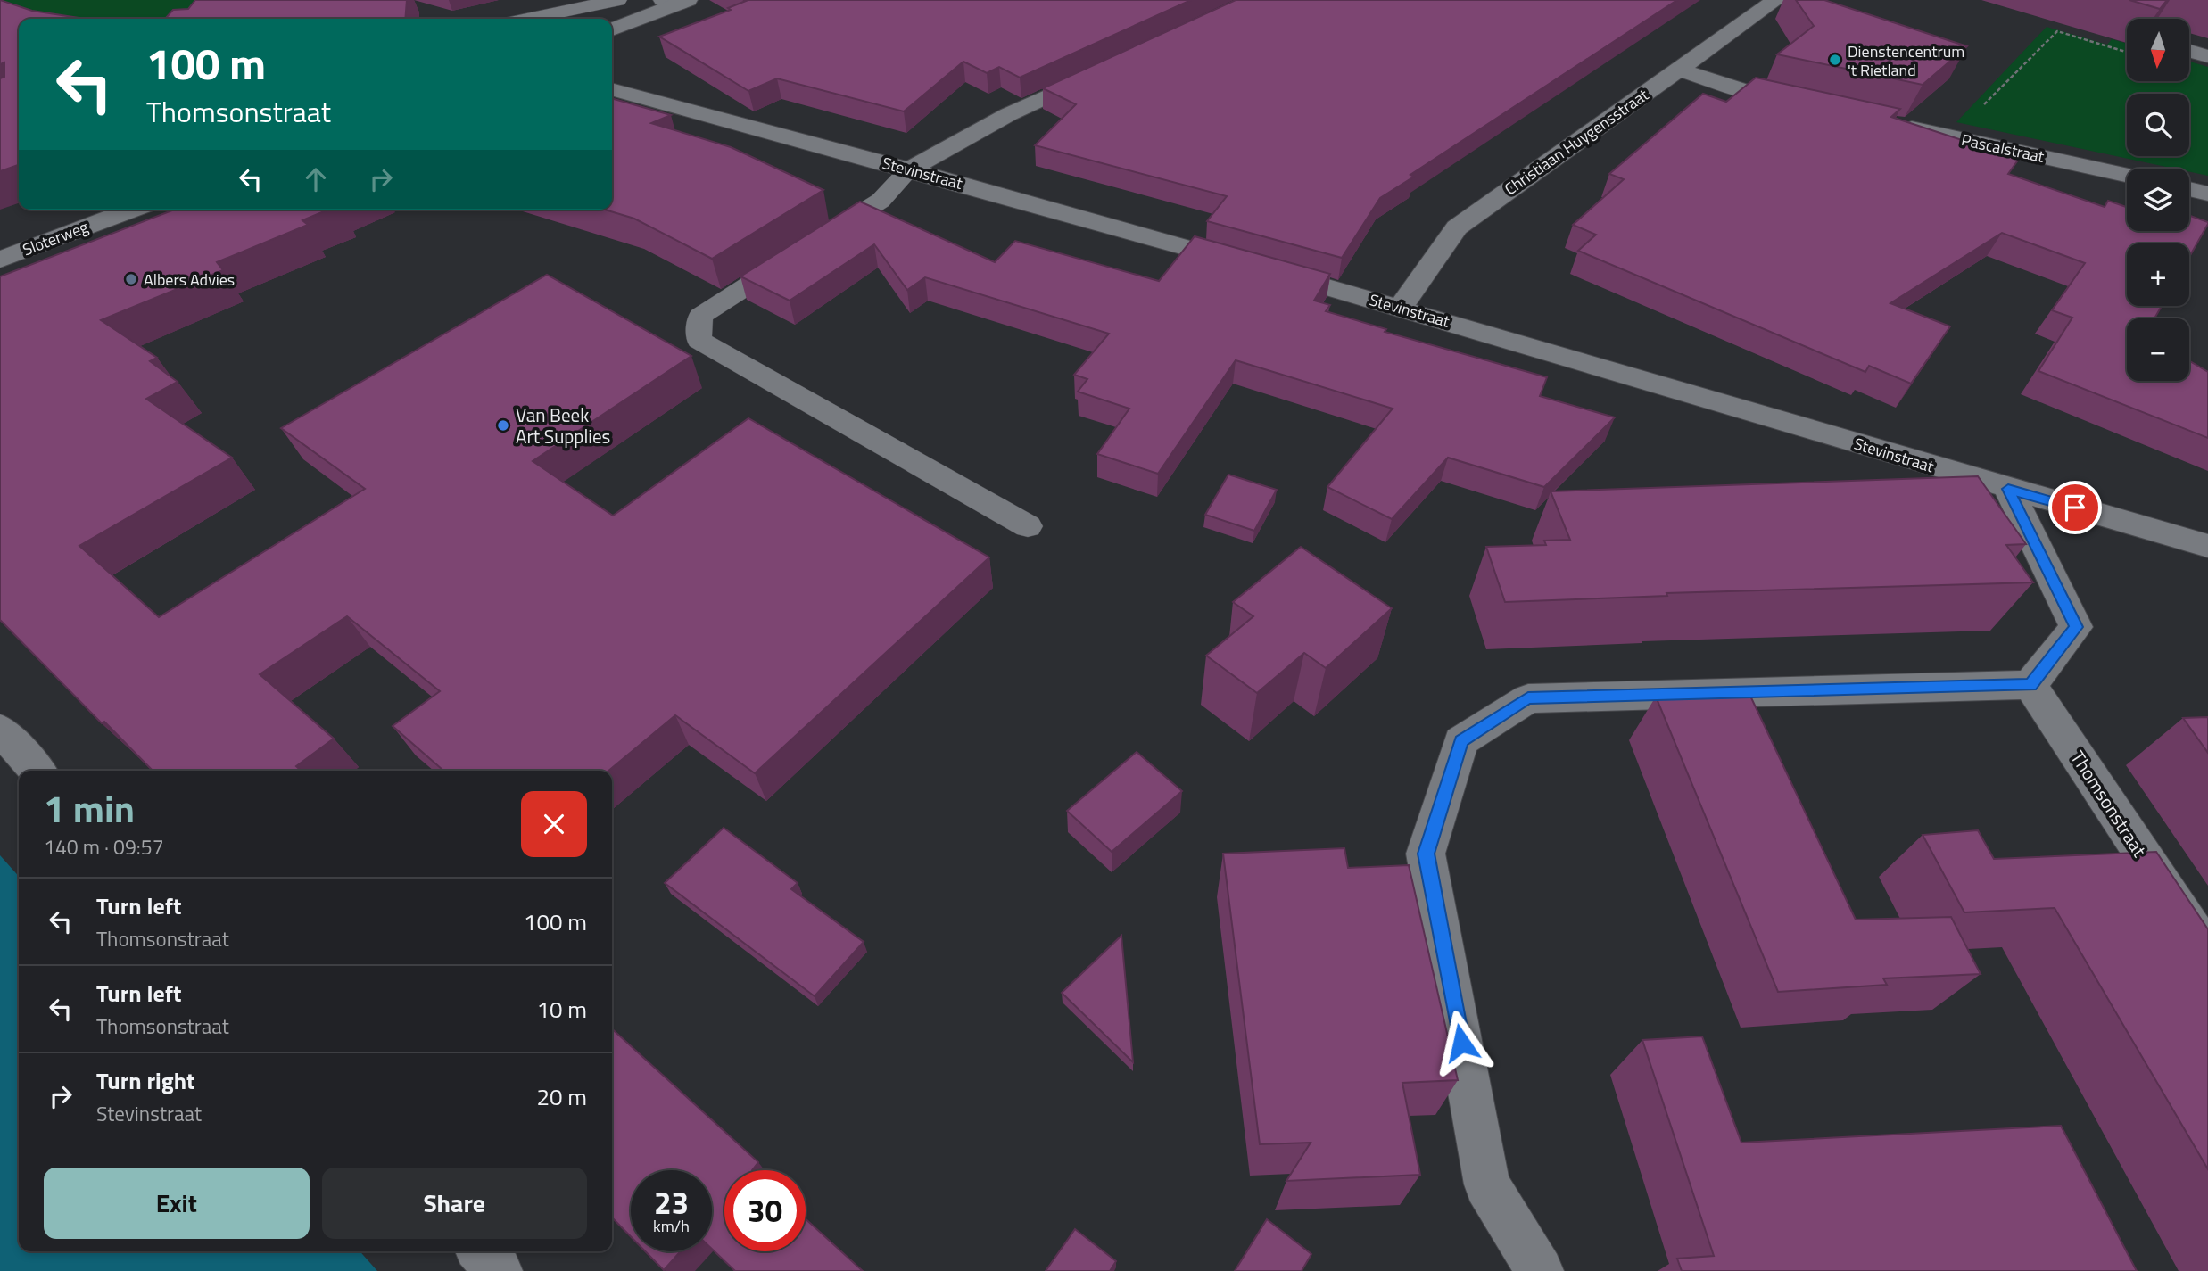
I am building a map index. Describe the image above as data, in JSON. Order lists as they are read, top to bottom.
{
  "streets": {
    "street": [
      "Christiaan Huygensstraat",
      "Pascalstraat",
      "Stevinstraat",
      "Sloterweg",
      "Thomsonstraat"
    ]
  },
  "crossings": [
    ["Christiaan Huygensstraat", "Stevinstraat"]
  ],
  "places": ["Dienstencentrum 't Rietland", "Albers Advies", "Van Beek Art Supplies"],
  "north": "bottom",
  "page": {
    "map_buttons": ["+", "−"],
    "turn": ["100 m", "Thomsonstraat"],
    "heading": ["1 min", "140 m · 09:57"],
    "list": [
      {
        "name": "Turn left",
        "note": "Thomsonstraat",
        "value": "100 m"
      },
      {
        "name": "Turn left",
        "note": "Thomsonstraat",
        "value": "10 m"
      },
      {
        "name": "Turn right",
        "note": "Stevinstraat",
        "value": "20 m"
      }
    ],
    "buttons": ["Exit", "Share"],
    "speed": "23 km/h",
    "limit": "30"
  }
}
